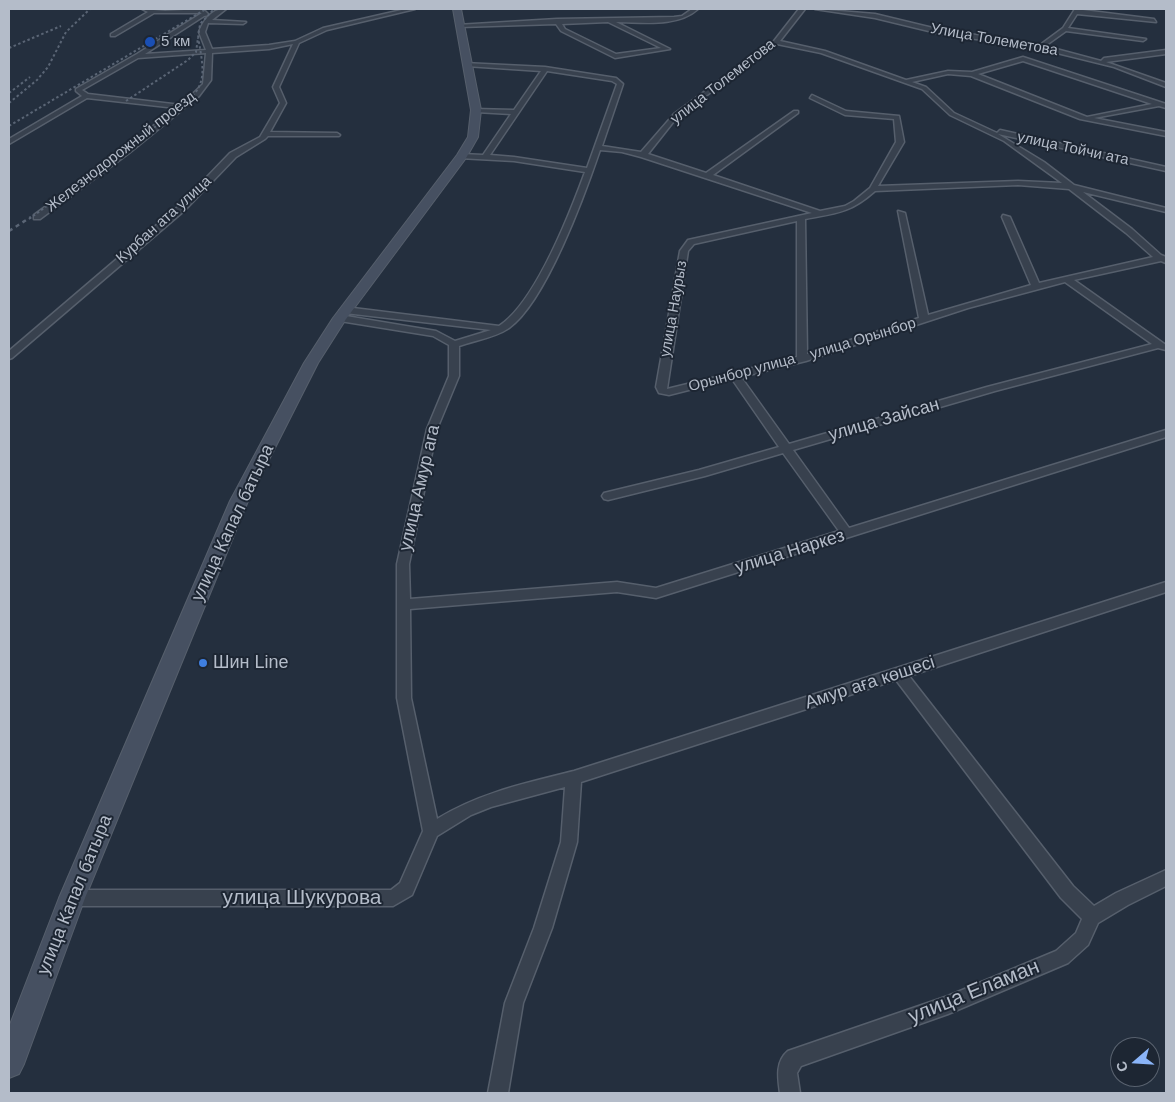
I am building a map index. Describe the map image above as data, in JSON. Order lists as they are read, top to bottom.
{
  "streets": {
    "main road": ["улица Капал батыра"],
    "street": [
      "Улица Толеметова",
      "улица Толеметова",
      "улица Тойчи ата",
      "Железнодорожный проезд",
      "Курбан ата улица",
      "улица Наурыз",
      "улица Орынбор",
      "Орынбор улица",
      "улица Зайсан",
      "улица Амур ага",
      "улица Наркез",
      "Амур аға көшесі",
      "улица Шукурова",
      "улица Еламан"
    ]
  },
  "crossings": [
    ["улица Толеметова", "улица Наурыз"],
    ["улица Наурыз", "Орынбор улица"],
    ["улица Орынбор", "Орынбор улица"],
    ["улица Орынбор", "улица Зайсан"],
    ["улица Амур ага", "улица Наркез"],
    ["улица Амур ага", "улица Шукурова"],
    ["улица Капал батыра", "улица Шукурова"]
  ],
  "places": ["5 км", "Шин Line"],
  "north": "left"
}
